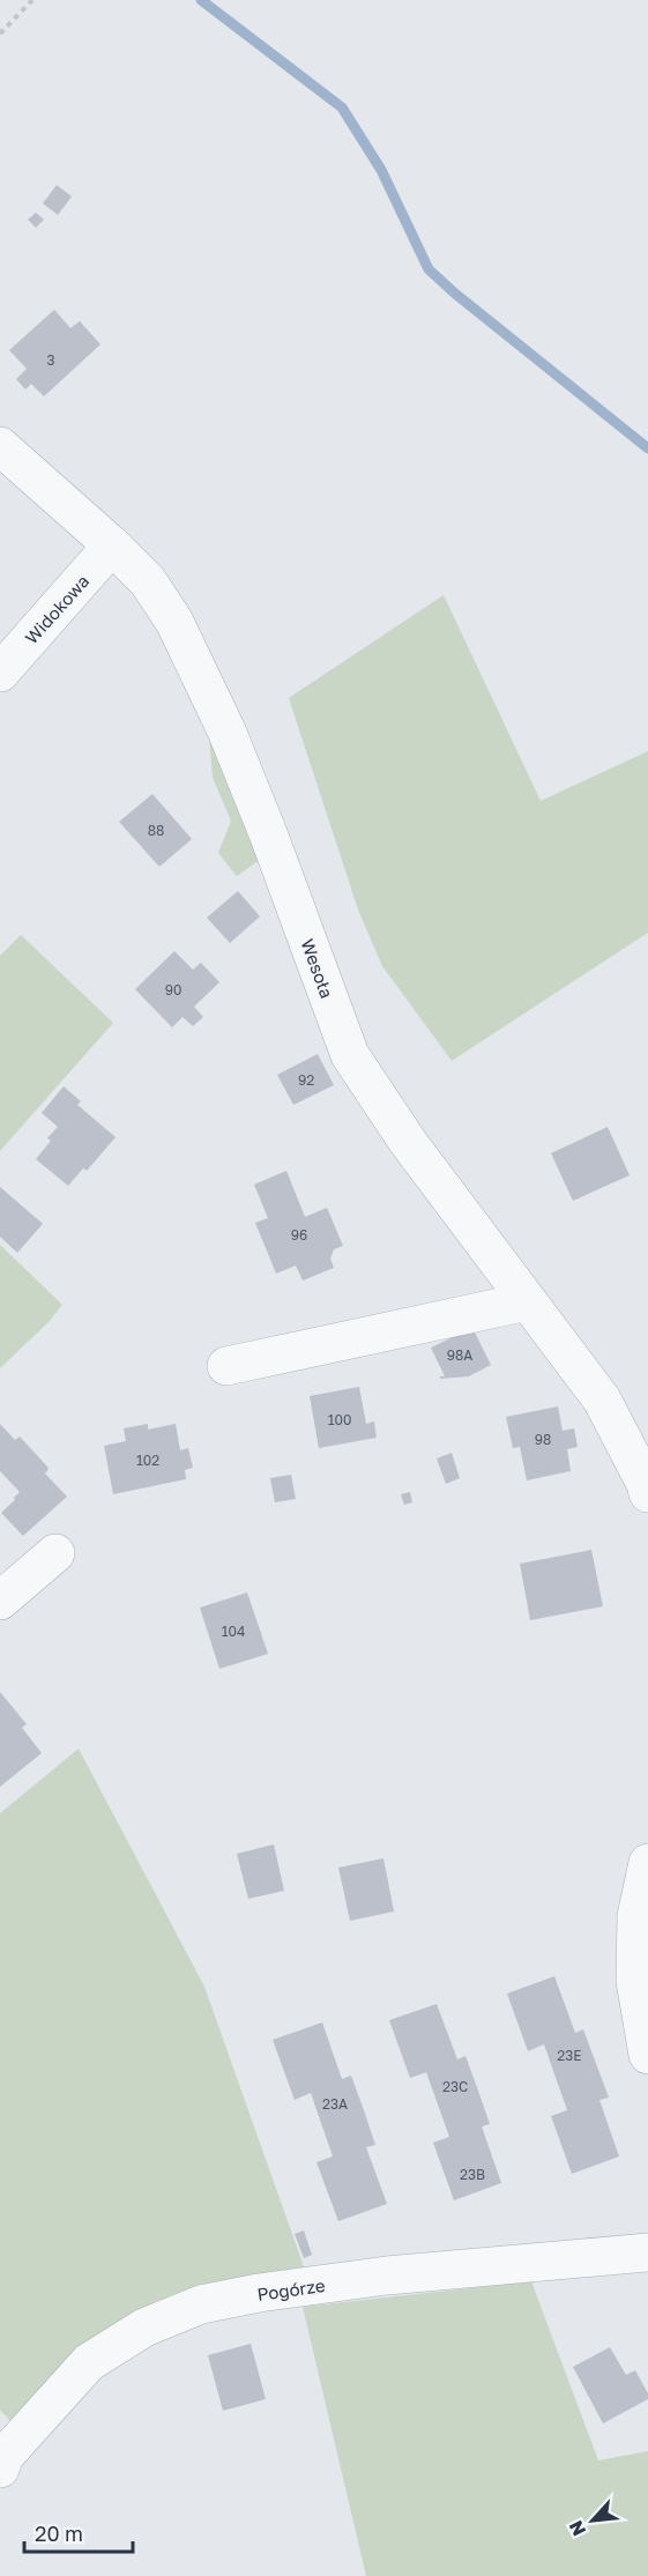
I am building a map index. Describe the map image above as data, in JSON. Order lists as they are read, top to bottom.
{
  "streets": {
    "street": ["Widokowa", "Wesoła", "Pogórze"]
  },
  "crossings": [
    ["Widokowa", "Wesoła"]
  ],
  "house_numbers": [
    "3",
    "88",
    "90",
    "92",
    "96",
    "98A",
    "100",
    "98",
    "102",
    "104",
    "23E",
    "23C",
    "23A",
    "23B"
  ],
  "scale_bar": "20 m",
  "north": "bottom left"
}
